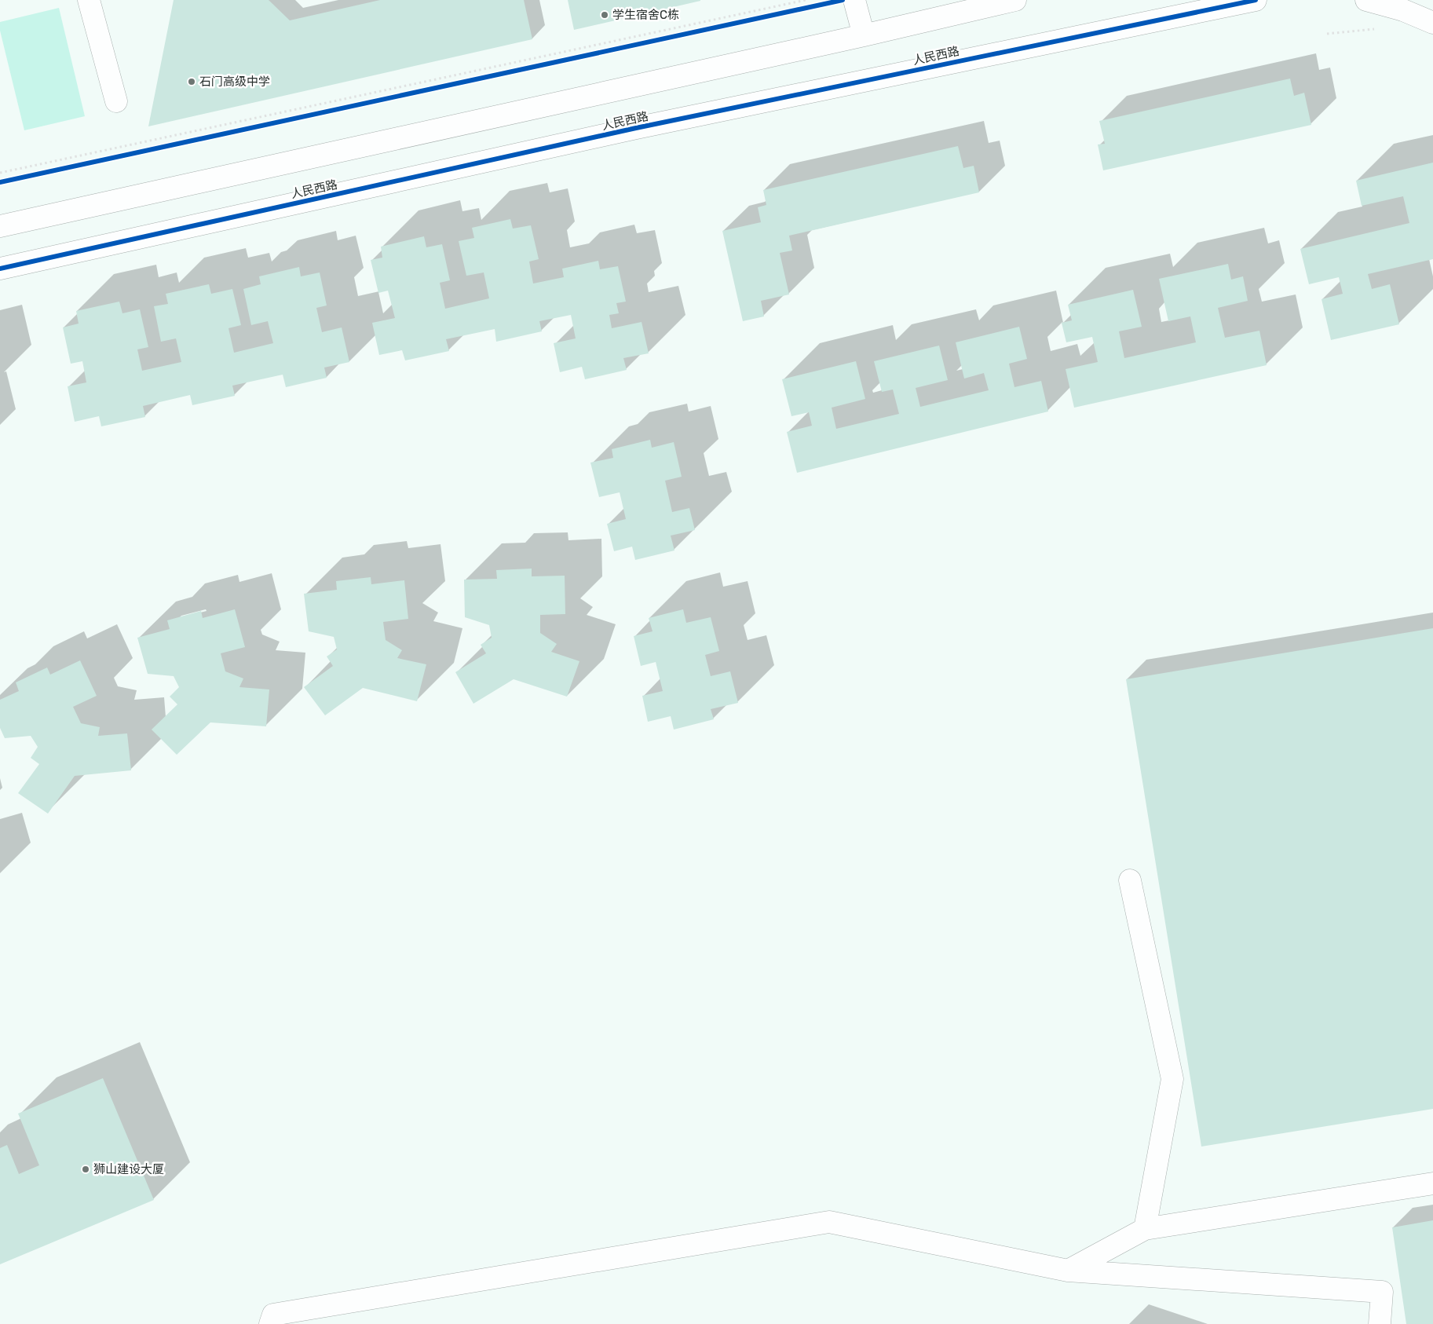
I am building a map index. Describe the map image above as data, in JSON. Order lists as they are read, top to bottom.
{
  "streets": {
    "street": ["人民西路"]
  },
  "places": ["学生宿舍C栋", "石门高级中学", "狮山建设大厦"]
}
